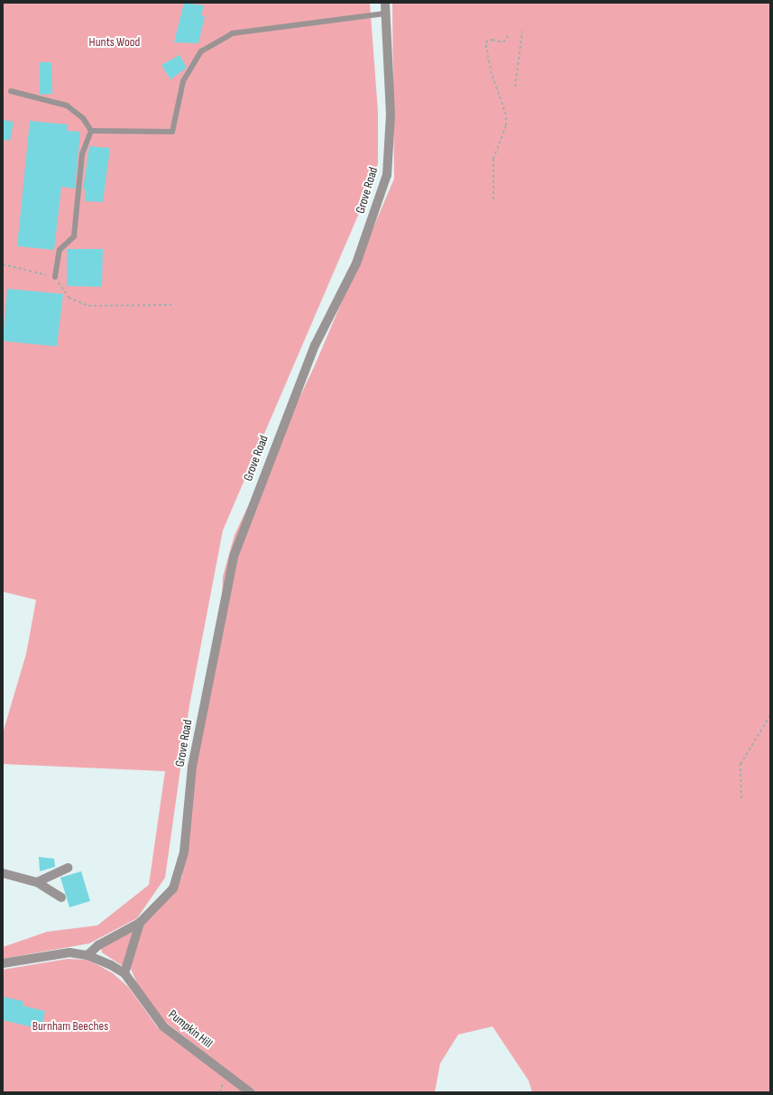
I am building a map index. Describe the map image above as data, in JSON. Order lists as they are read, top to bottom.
{
  "streets": {
    "street": ["Grove Road", "Pumpkin Hill"]
  },
  "crossings": [
    ["Grove Road", "Pumpkin Hill"]
  ],
  "parks": ["Hunts Wood", "Burnham Beeches"]
}
